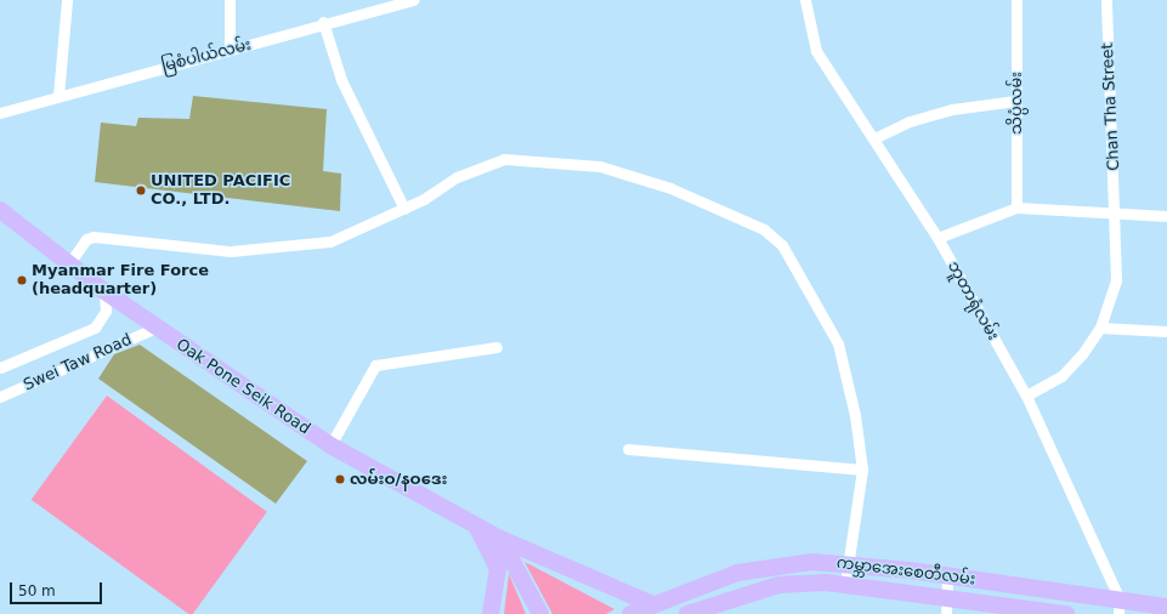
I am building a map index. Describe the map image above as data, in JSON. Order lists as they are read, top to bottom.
{
  "streets": {
    "main road": ["Oak Pone Seik Road", "ကမ္ဘာအေးစေတီလမ်း"],
    "street": [
      "မြစံပါယ်လမ်း",
      "သိပ္ပံလမ်း",
      "Chan Tha Street",
      "ဘူတာရုံလမ်း",
      "Swei Taw Road"
    ]
  },
  "crossings": [
    ["ဘူတာရုံလမ်း", "ကမ္ဘာအေးစေတီလမ်း"],
    ["Swei Taw Road", "Oak Pone Seik Road"],
    ["Oak Pone Seik Road", "ကမ္ဘာအေးစေတီလမ်း"]
  ],
  "places": ["UNITED PACIFIC CO., LTD.", "Myanmar Fire Force (headquarter)", "လမ်းဝ/နဝဒေး"],
  "scale_bar": "50 m"
}
